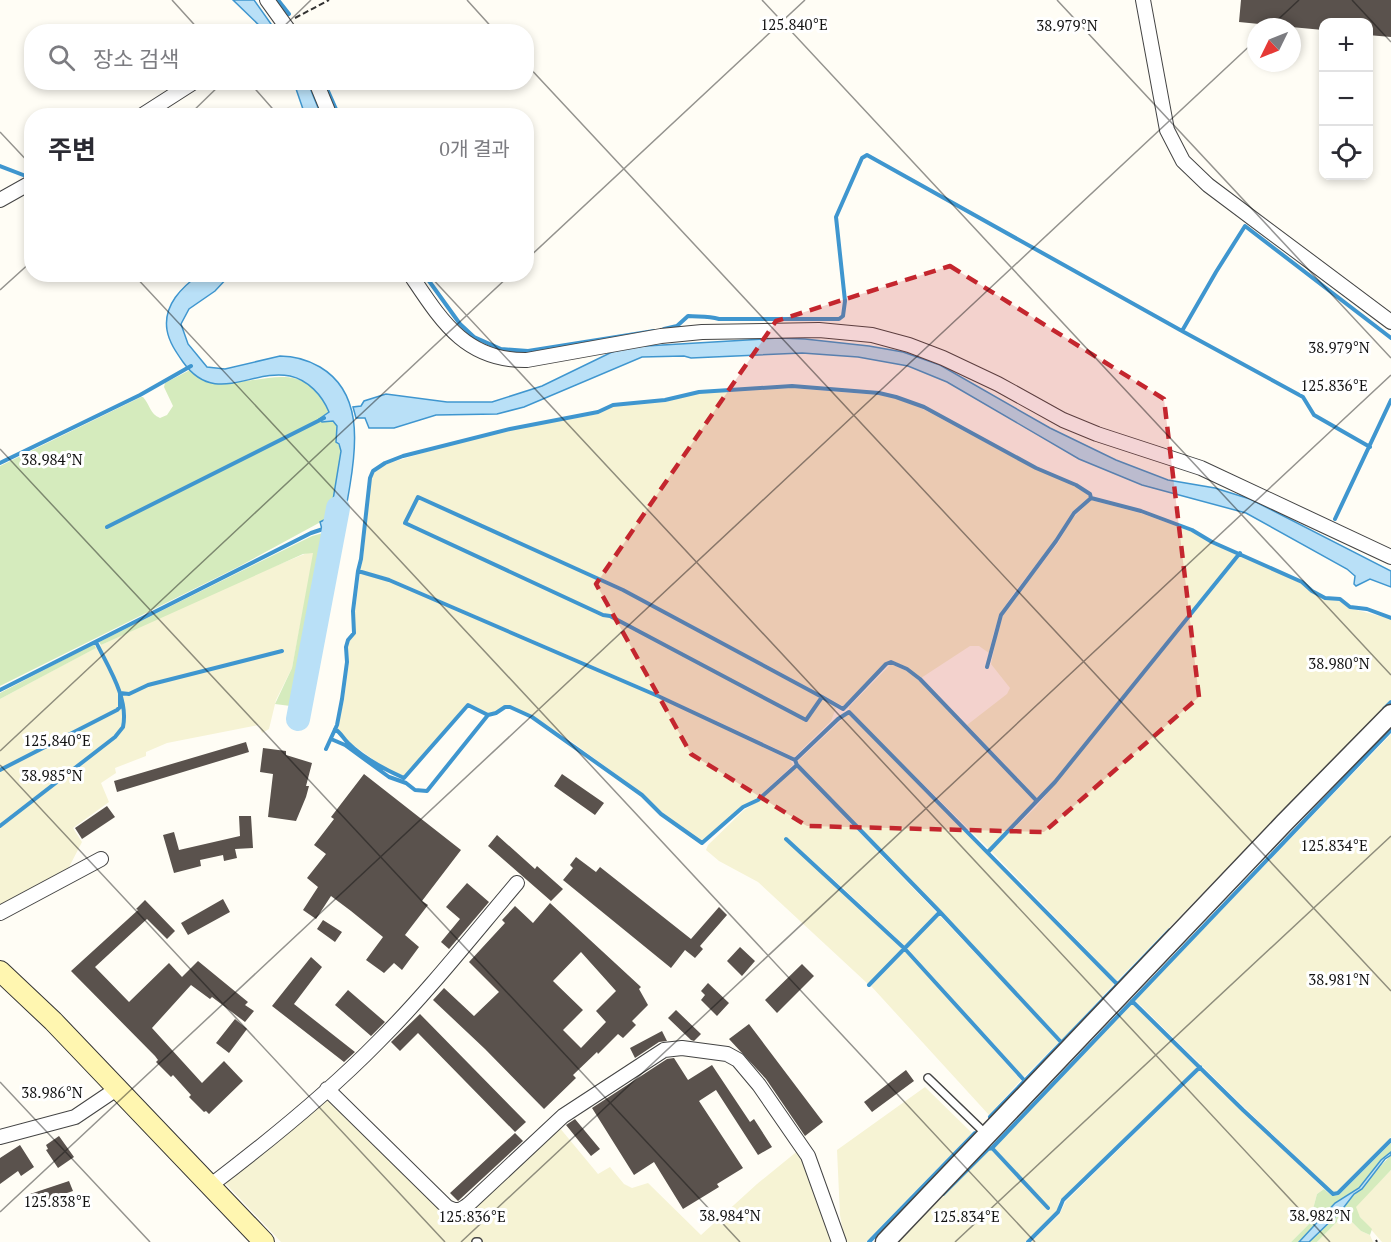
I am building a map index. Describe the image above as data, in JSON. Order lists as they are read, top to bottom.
{
  "north": "bottom left",
  "page": {
    "map_buttons": ["+", "−"],
    "search": "장소 검색",
    "heading": ["주변", "0개 결과"]
  },
  "coordinates": [
    "125.840°E",
    "38.979°N",
    "125.836°E",
    "38.984°N",
    "38.980°N",
    "38.985°N",
    "125.834°E",
    "38.981°N",
    "38.986°N",
    "125.838°E",
    "38.982°N"
  ]
}
